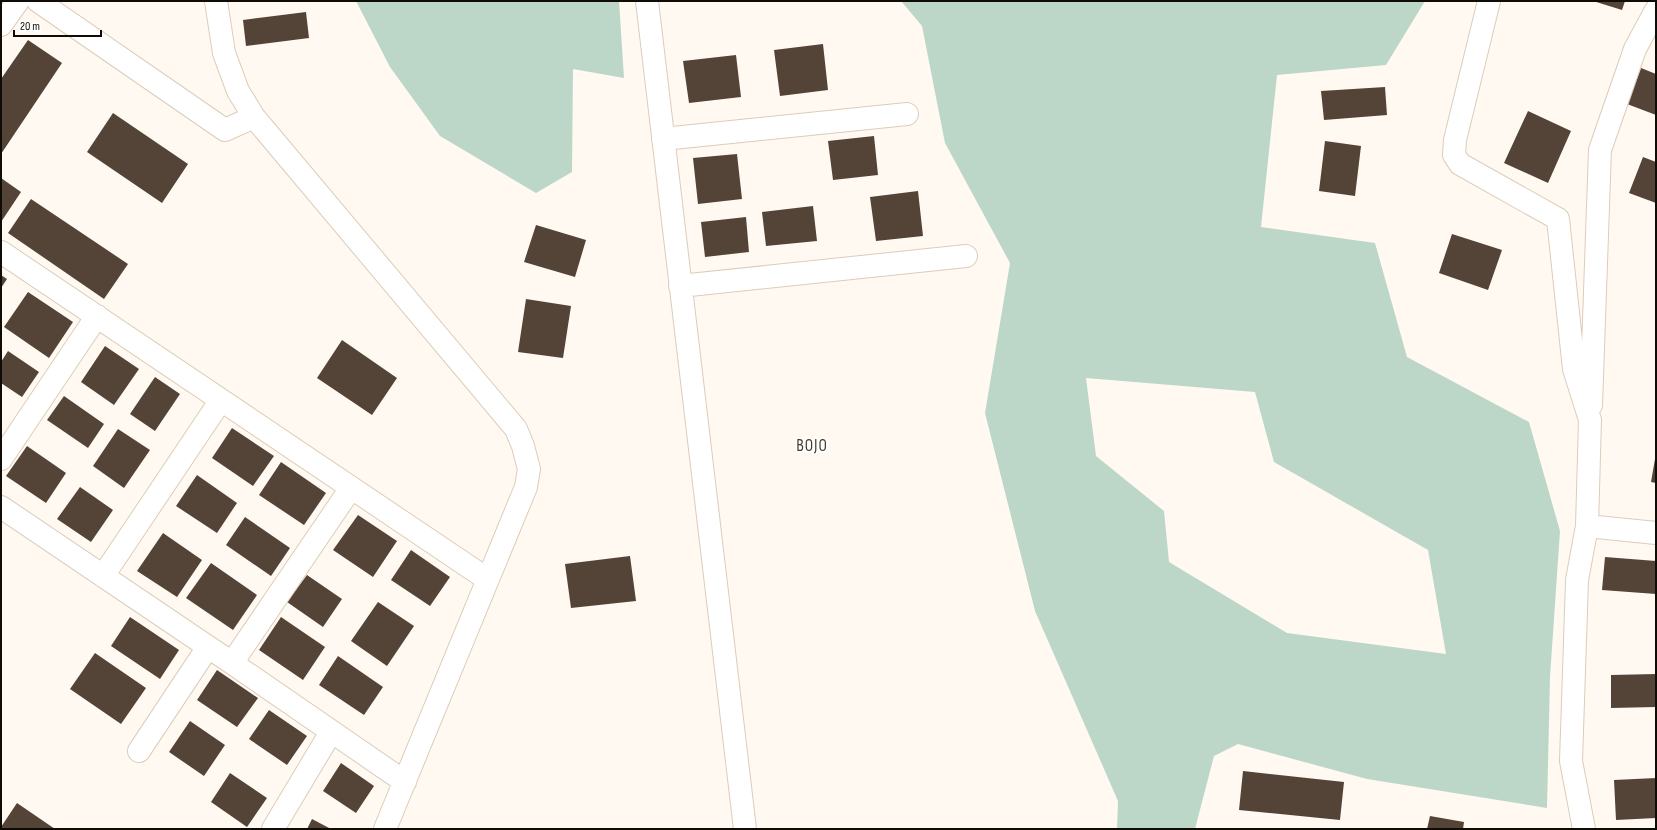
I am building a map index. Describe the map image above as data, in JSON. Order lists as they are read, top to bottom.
{
  "districts": ["BOJO"],
  "scale_bar": "20 m"
}
